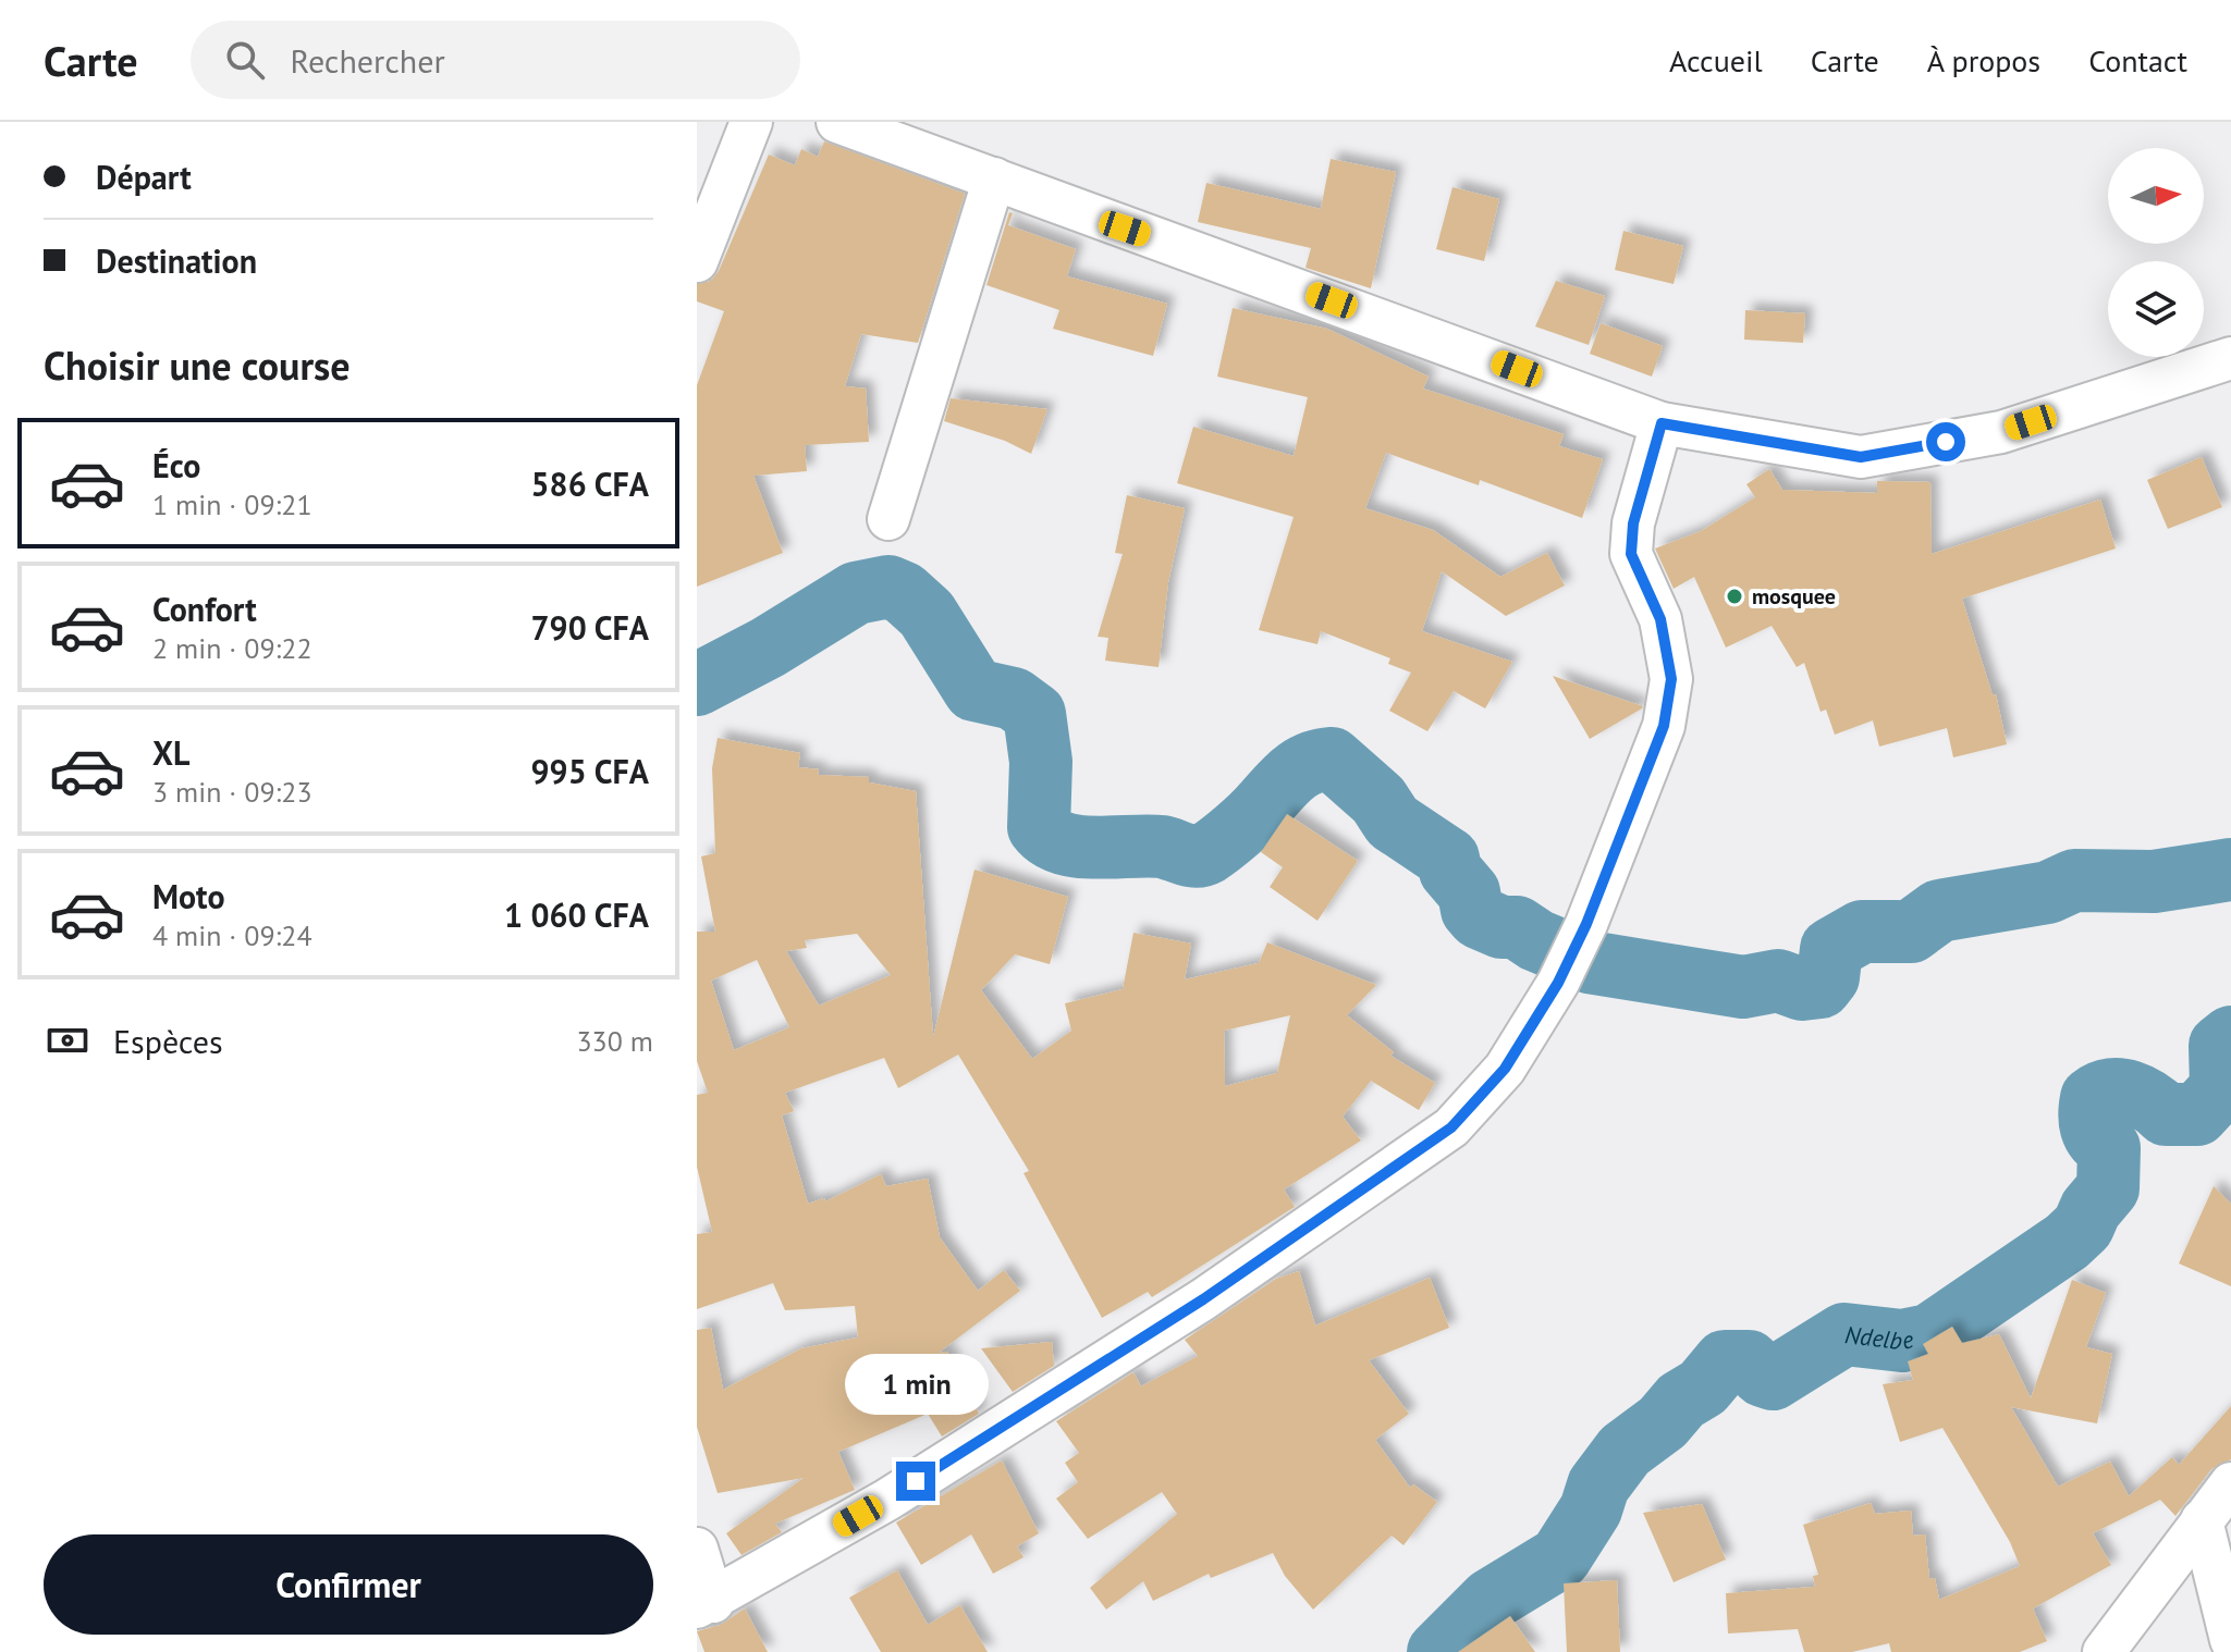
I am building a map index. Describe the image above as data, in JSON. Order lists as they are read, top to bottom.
{
  "water": ["Ndelbe"],
  "places": ["mosquee"],
  "north": "right",
  "page": {
    "header": "Carte",
    "search": "Rechercher",
    "nav": [
      "Accueil",
      "Carte",
      "À propos",
      "Contact"
    ],
    "banner": ["Départ", "Destination"],
    "heading": "Choisir une course",
    "list": [
      {
        "name": "Éco",
        "note": "1 min · 09:21",
        "value": "586 CFA"
      },
      {
        "name": "Confort",
        "note": "2 min · 09:22",
        "value": "790 CFA"
      },
      {
        "name": "XL",
        "note": "3 min · 09:23",
        "value": "995 CFA"
      },
      {
        "name": "Moto",
        "note": "4 min · 09:24",
        "value": "1 060 CFA"
      }
    ],
    "pay": ["Espèces", "330 m"],
    "bubble": "1 min",
    "buttons": "Confirmer"
  }
}
